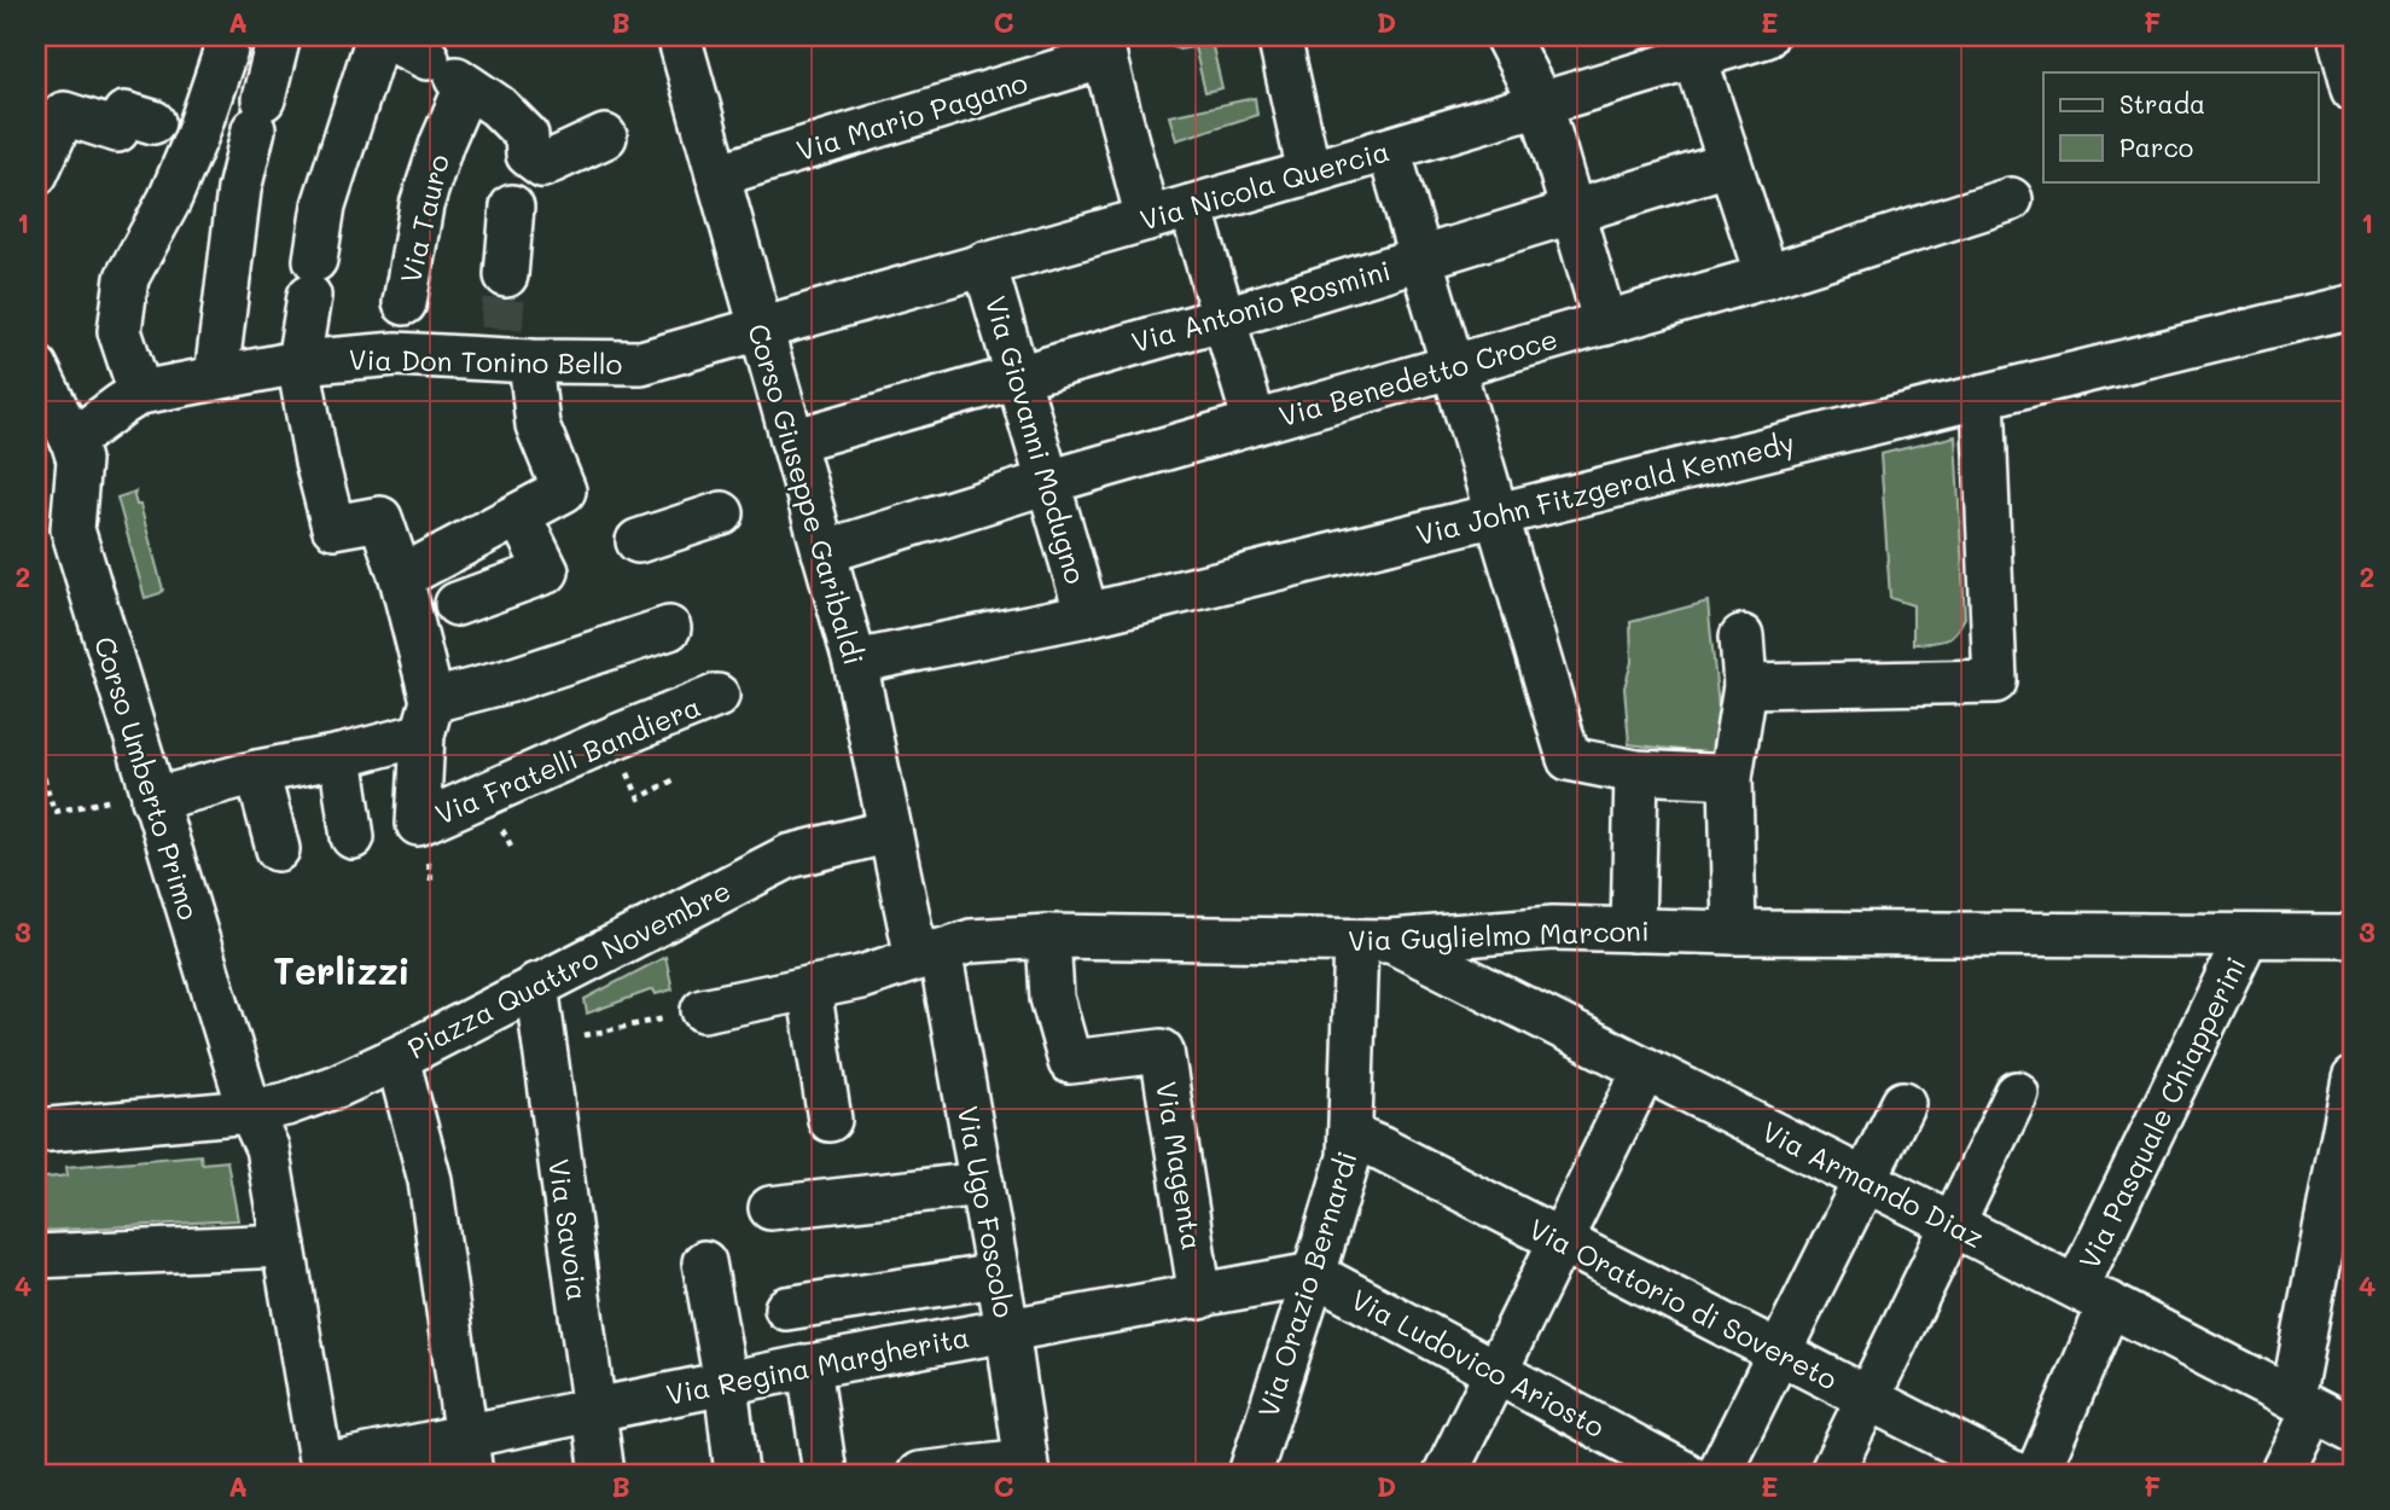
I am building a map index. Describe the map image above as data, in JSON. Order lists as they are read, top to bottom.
{
  "streets": {
    "street": [
      "Via Mario Pagano",
      "Via Nicola Quercia",
      "Via Tauro",
      "Via Antonio Rosmini",
      "Via Don Tonino Bello",
      "Via Benedetto Croce",
      "Via Giovanni Modugno",
      "Via John Fitzgerald Kennedy",
      "Corso Giuseppe Garibaldi",
      "Via Fratelli Bandiera",
      "Corso Umberto Primo",
      "Via Guglielmo Marconi",
      "Piazza Quattro Novembre",
      "Via Pasquale Chiapperini",
      "Via Magenta",
      "Via Armando Diaz",
      "Via Ugo Foscolo",
      "Via Savoia",
      "Via Orazio Bernardi",
      "Via Oratorio di Sovereto",
      "Via Ludovico Ariosto",
      "Via Regina Margherita"
    ]
  },
  "crossings": [
    ["Via Mario Pagano", "Corso Giuseppe Garibaldi"],
    ["Via Nicola Quercia", "Via Don Tonino Bello"],
    ["Via Nicola Quercia", "Via Giovanni Modugno"],
    ["Via Nicola Quercia", "Corso Giuseppe Garibaldi"],
    ["Via Tauro", "Via Don Tonino Bello"],
    ["Via Antonio Rosmini", "Via Giovanni Modugno"],
    ["Via Antonio Rosmini", "Corso Giuseppe Garibaldi"],
    ["Via Don Tonino Bello", "Corso Giuseppe Garibaldi"],
    ["Via Don Tonino Bello", "Corso Umberto Primo"],
    ["Via Benedetto Croce", "Via Giovanni Modugno"],
    ["Via Benedetto Croce", "Corso Giuseppe Garibaldi"],
    ["Via Giovanni Modugno", "Via John Fitzgerald Kennedy"],
    ["Via John Fitzgerald Kennedy", "Corso Giuseppe Garibaldi"],
    ["Corso Giuseppe Garibaldi", "Via Guglielmo Marconi"],
    ["Corso Giuseppe Garibaldi", "Piazza Quattro Novembre"],
    ["Corso Giuseppe Garibaldi", "Via Ugo Foscolo"],
    ["Corso Umberto Primo", "Piazza Quattro Novembre"],
    ["Corso Umberto Primo", "Via Regina Margherita"],
    ["Via Guglielmo Marconi", "Piazza Quattro Novembre"],
    ["Via Guglielmo Marconi", "Via Pasquale Chiapperini"],
    ["Via Guglielmo Marconi", "Via Magenta"],
    ["Via Guglielmo Marconi", "Via Armando Diaz"],
    ["Via Guglielmo Marconi", "Via Ugo Foscolo"],
    ["Via Guglielmo Marconi", "Via Orazio Bernardi"],
    ["Piazza Quattro Novembre", "Via Savoia"],
    ["Via Pasquale Chiapperini", "Via Armando Diaz"],
    ["Via Magenta", "Via Regina Margherita"],
    ["Via Armando Diaz", "Via Orazio Bernardi"],
    ["Via Ugo Foscolo", "Via Regina Margherita"],
    ["Via Savoia", "Via Regina Margherita"],
    ["Via Orazio Bernardi", "Via Oratorio di Sovereto"],
    ["Via Orazio Bernardi", "Via Ludovico Ariosto"],
    ["Via Orazio Bernardi", "Via Regina Margherita"],
    ["Via Ludovico Ariosto", "Via Regina Margherita"]
  ],
  "districts": ["Terlizzi"],
  "legend": ["Strada", "Parco"],
  "grid": {
    "columns": [
      "A",
      "B",
      "C",
      "D",
      "E",
      "F"
    ],
    "rows": [
      "1",
      "2",
      "3",
      "4"
    ]
  }
}
